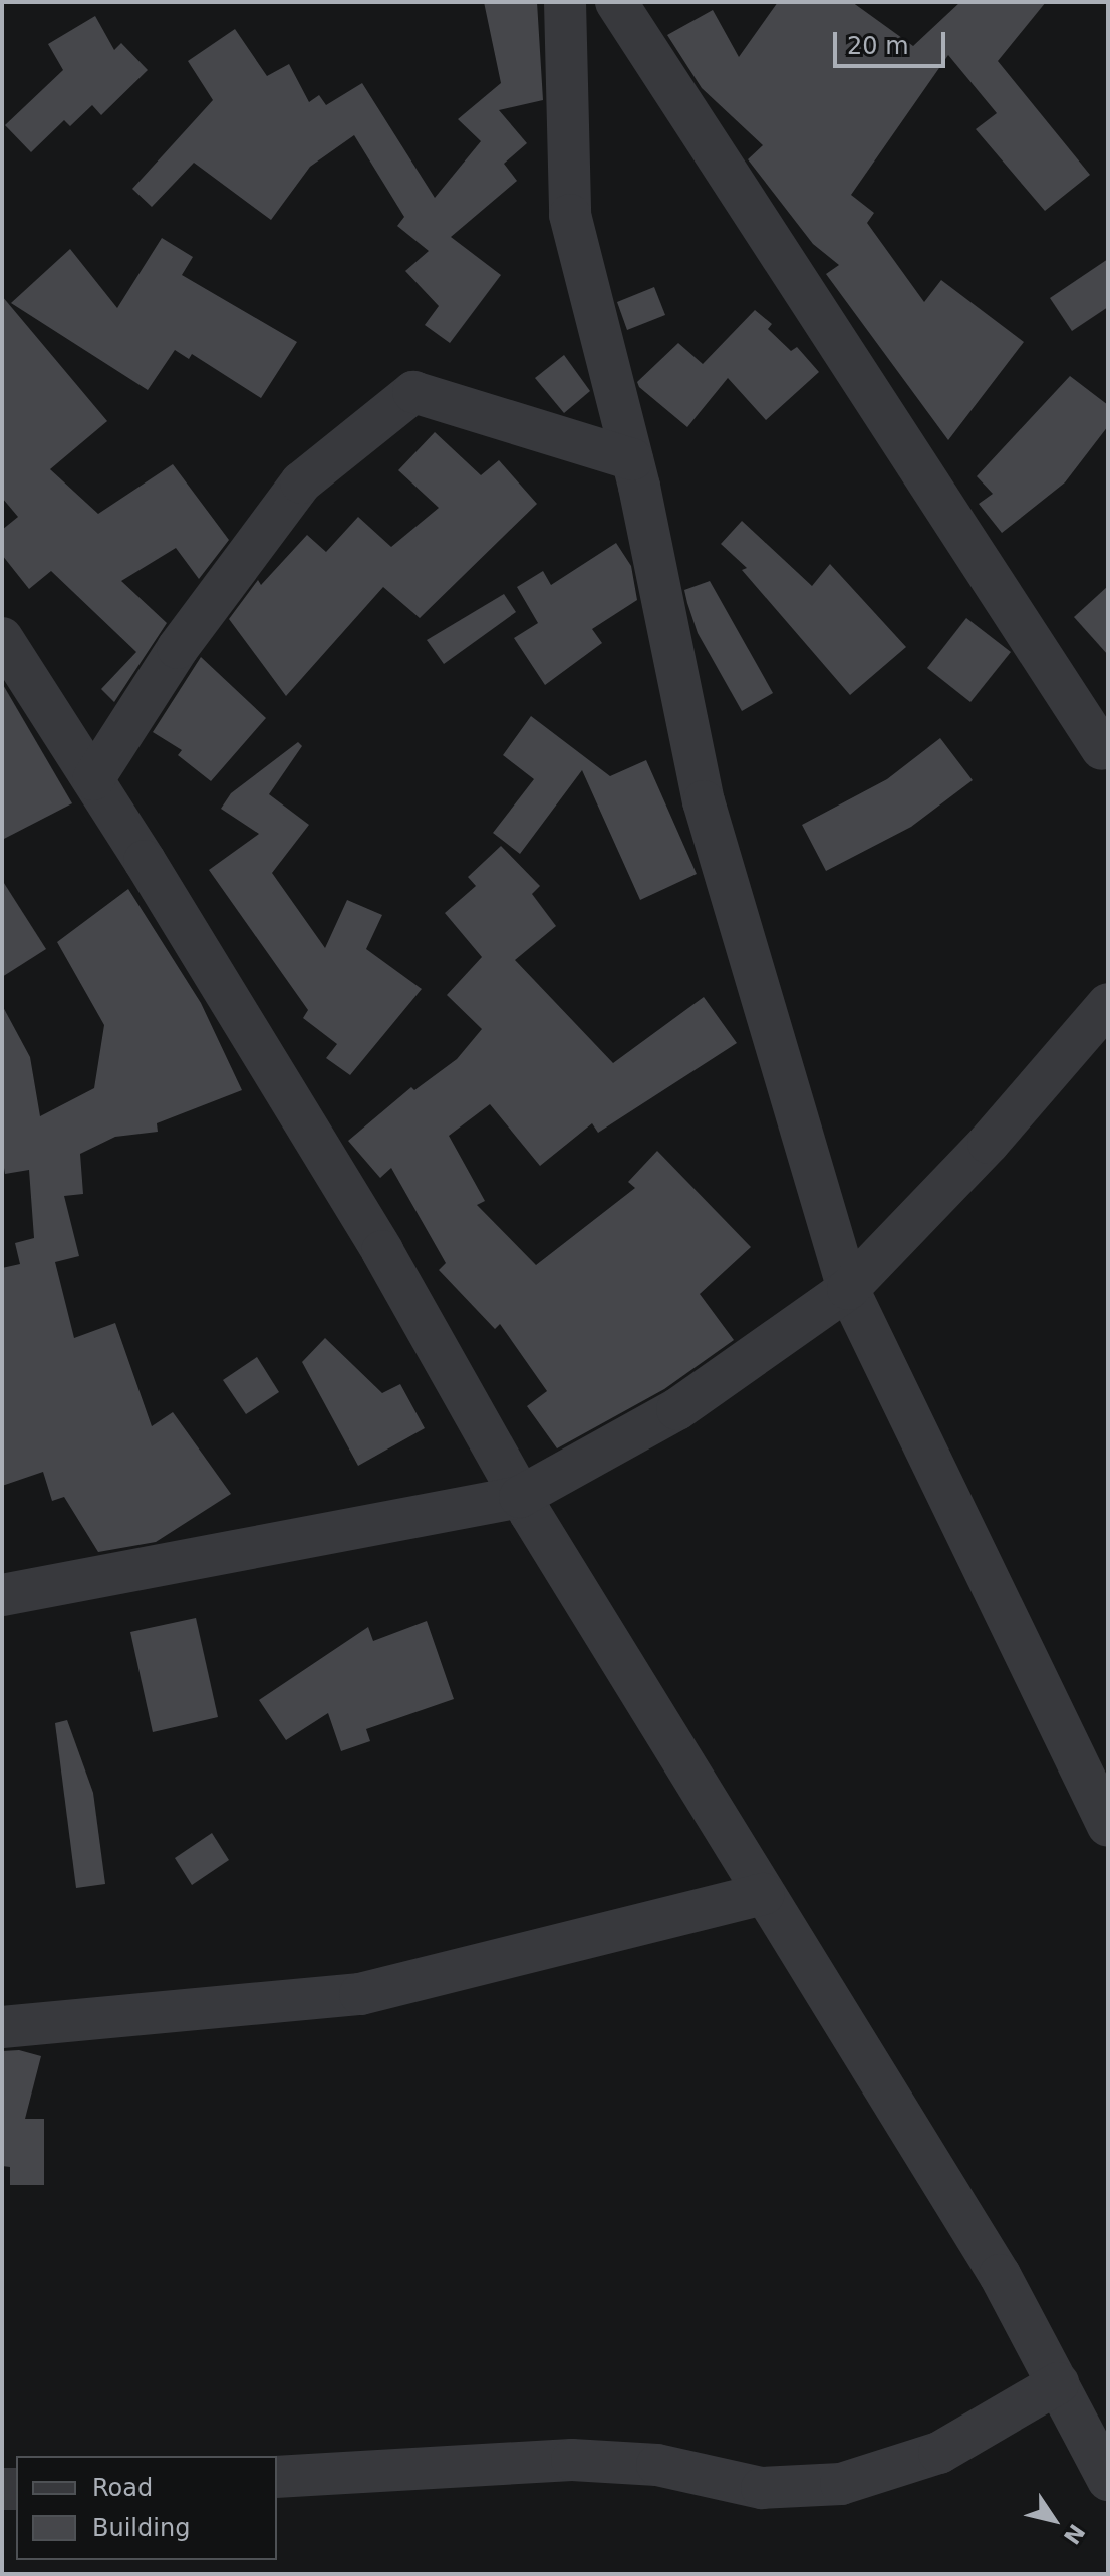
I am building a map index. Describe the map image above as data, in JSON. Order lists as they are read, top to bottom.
{
  "legend": ["Road", "Building"],
  "scale_bar": "20 m",
  "north": "bottom right"
}
